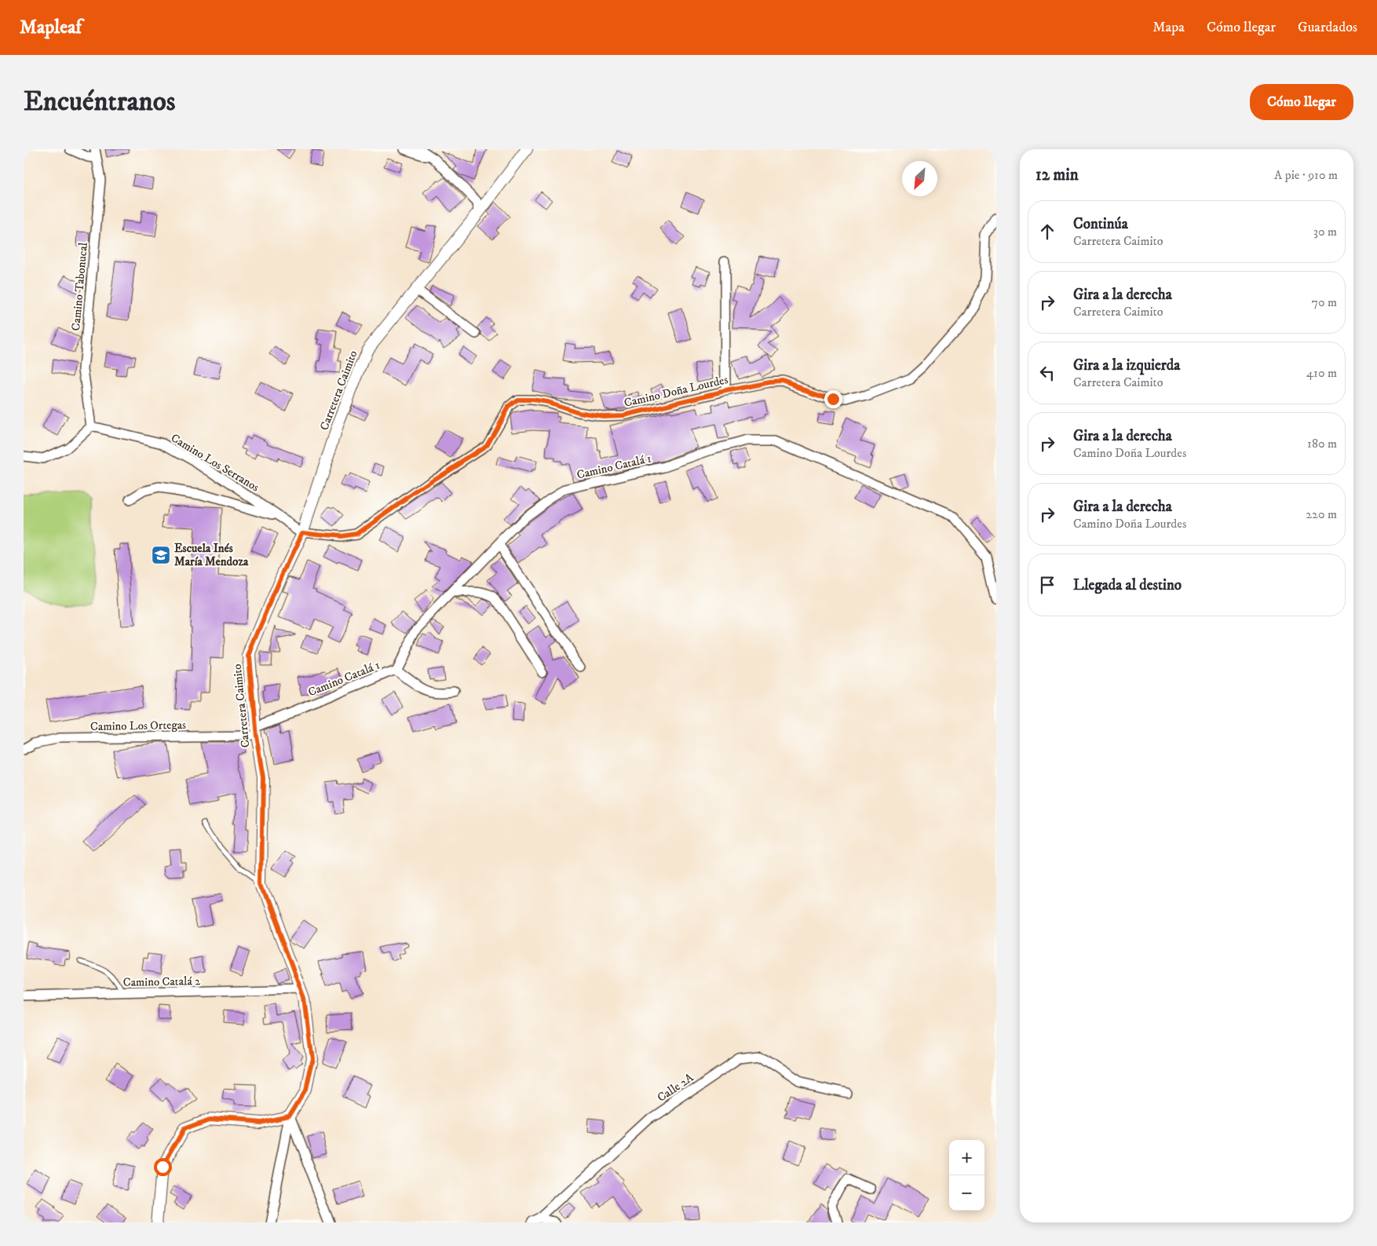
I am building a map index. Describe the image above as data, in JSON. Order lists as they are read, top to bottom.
{
  "streets": {
    "street": [
      "Camino Tabonucal",
      "Carretera Caimito",
      "Camino Doña Lourdes",
      "Camino Los Serranos",
      "Camino Catalá 1",
      "Camino Los Ortegas",
      "Camino Catalá 2",
      "Calle 2A"
    ]
  },
  "crossings": [
    ["Camino Tabonucal", "Camino Los Serranos"],
    ["Carretera Caimito", "Camino Doña Lourdes"],
    ["Carretera Caimito", "Camino Los Serranos"],
    ["Carretera Caimito", "Camino Catalá 1"],
    ["Carretera Caimito", "Camino Los Ortegas"],
    ["Carretera Caimito", "Camino Catalá 2"],
    ["Camino Doña Lourdes", "Camino Los Serranos"],
    ["Camino Catalá 1", "Camino Los Ortegas"]
  ],
  "places": {
    "school or university": ["Escuela Inés María Mendoza"]
  },
  "north": "bottom left",
  "page": {
    "header": "Mapleaf",
    "nav": ["Mapa", "Cómo llegar", "Guardados"],
    "buttons": "Cómo llegar",
    "title": "Encuéntranos",
    "heading": ["12 min", "A pie · 910 m"],
    "list": [
      ["Continúa", "Carretera Caimito", "30 m"],
      ["Gira a la derecha", "Carretera Caimito", "70 m"],
      ["Gira a la izquierda", "Carretera Caimito", "410 m"],
      ["Gira a la derecha", "Camino Doña Lourdes", "180 m"],
      ["Gira a la derecha", "Camino Doña Lourdes", "220 m"],
      "Llegada al destino"
    ],
    "map_buttons": ["+", "−"]
  }
}
